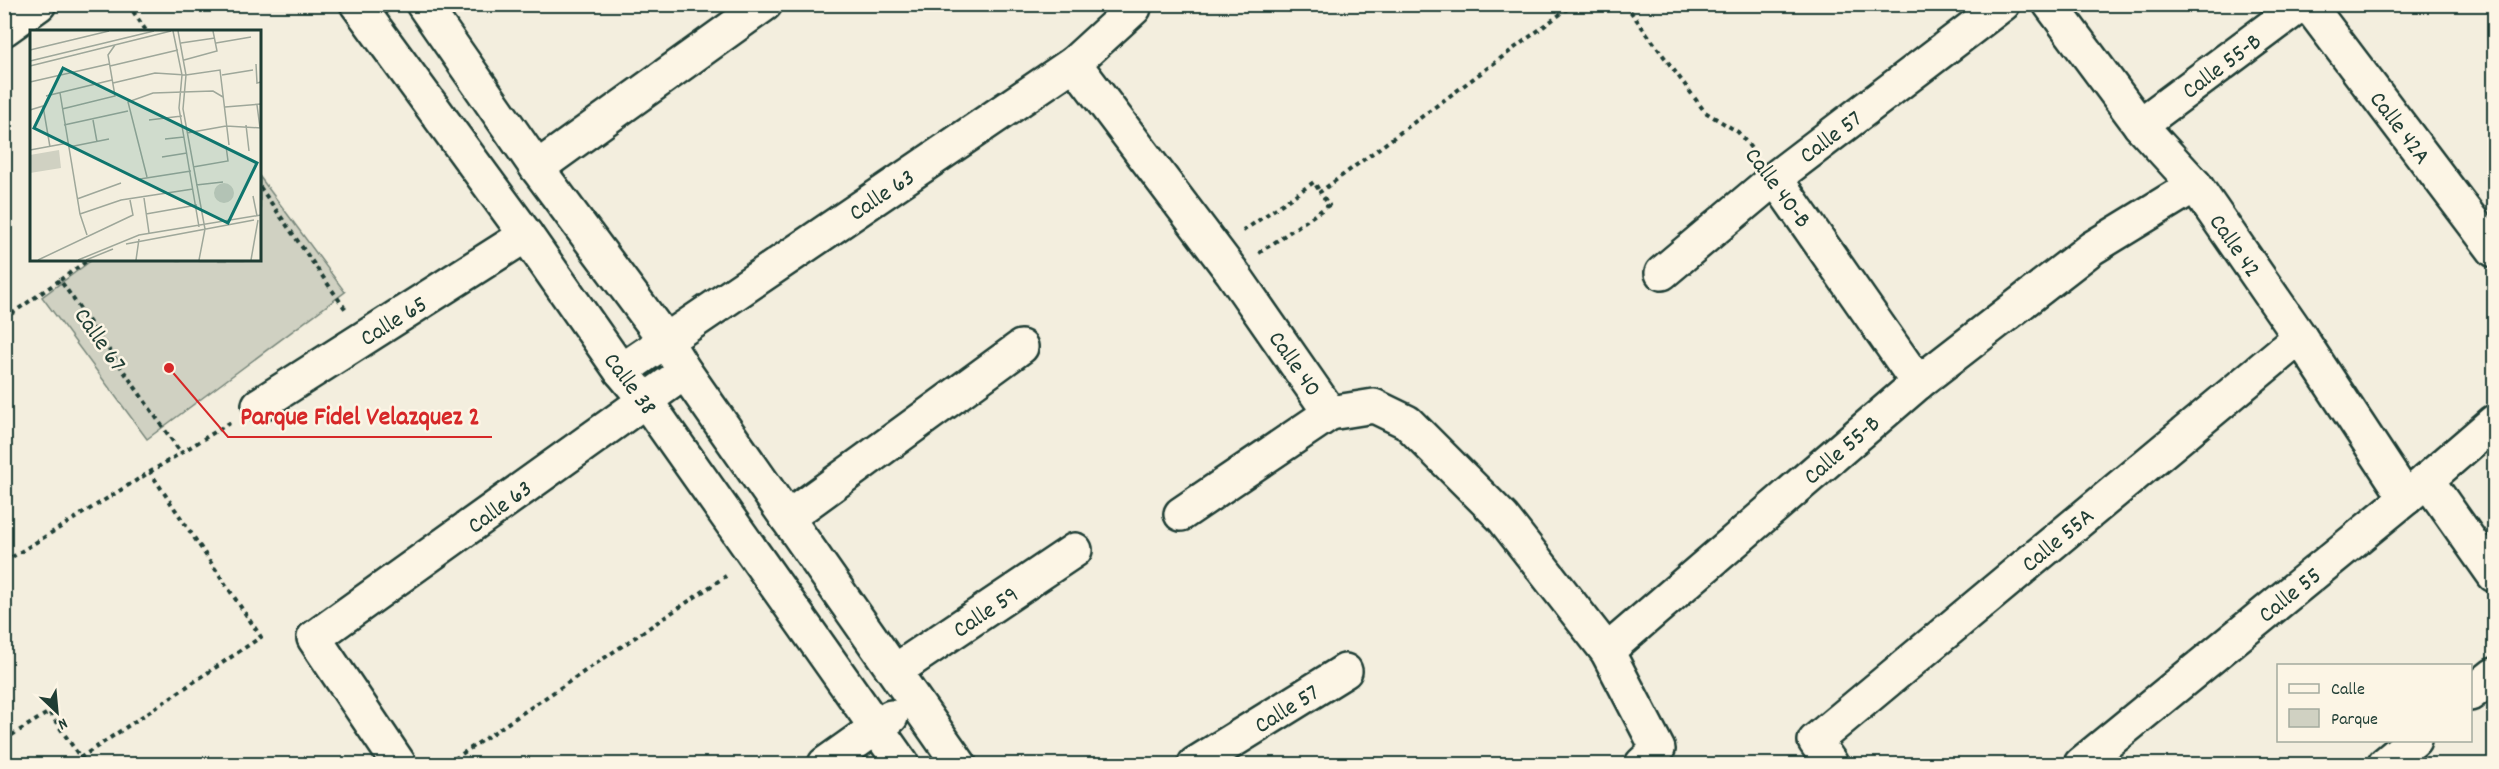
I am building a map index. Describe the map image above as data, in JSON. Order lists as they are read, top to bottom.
{
  "streets": {
    "street": [
      "Calle 55-B",
      "Calle 42A",
      "Calle 57",
      "Calle 40-B",
      "Calle 63",
      "Calle 42",
      "Calle 65",
      "Calle 40",
      "Calle 38",
      "Calle 55A",
      "Calle 55",
      "Calle 59"
    ],
    "path": ["Calle 67"]
  },
  "crossings": [
    ["Calle 55-B", "Calle 40-B"],
    ["Calle 55-B", "Calle 42"],
    ["Calle 55-B", "Calle 40"],
    ["Calle 57", "Calle 40-B"],
    ["Calle 63", "Calle 40"],
    ["Calle 63", "Calle 38"],
    ["Calle 42", "Calle 55A"],
    ["Calle 42", "Calle 55"],
    ["Calle 65", "Calle 38"],
    ["Calle 38", "Calle 59"]
  ],
  "places": ["Parque Fidel Velazquez 2"],
  "legend": ["Calle", "Parque"],
  "north": "bottom right"
}
